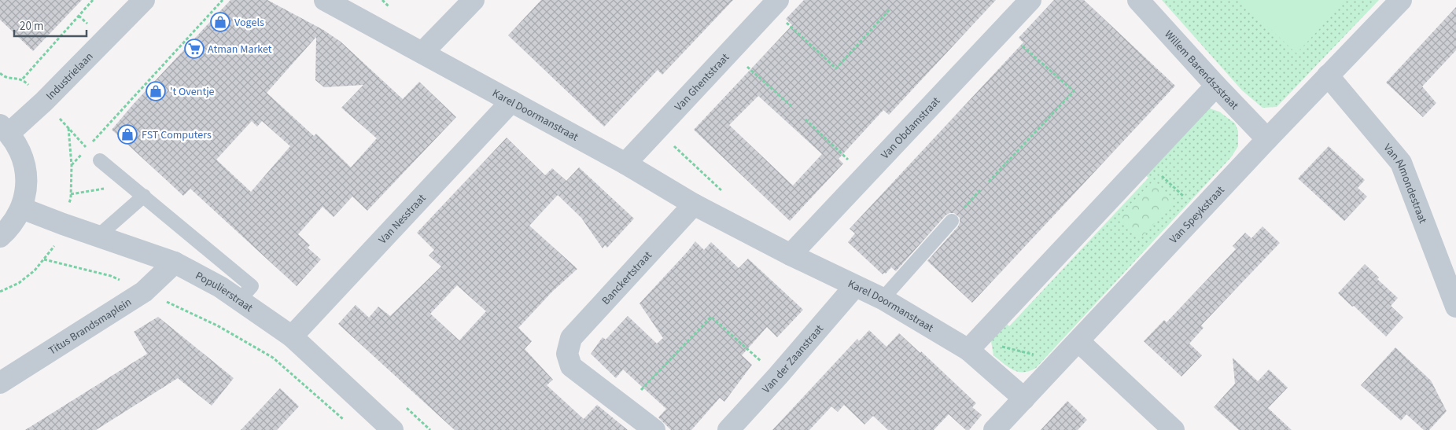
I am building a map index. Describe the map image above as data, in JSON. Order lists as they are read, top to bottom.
{
  "streets": {
    "street": [
      "Willem Barendszstraat",
      "Industrielaan",
      "Van Ghentstraat",
      "Karel Doormanstraat",
      "Van Obdamstraat",
      "Van Almondestraat",
      "Van Speykstraat",
      "Van Nesstraat",
      "Banckertstraat",
      "Populierstraat",
      "Titus Brandsmaplein",
      "Van der Zaanstraat"
    ]
  },
  "crossings": [
    ["Willem Barendszstraat", "Van Speykstraat"],
    ["Van Ghentstraat", "Karel Doormanstraat"],
    ["Karel Doormanstraat", "Van Obdamstraat"],
    ["Karel Doormanstraat", "Van Speykstraat"],
    ["Karel Doormanstraat", "Van Nesstraat"],
    ["Karel Doormanstraat", "Banckertstraat"],
    ["Karel Doormanstraat", "Van der Zaanstraat"],
    ["Van Almondestraat", "Van Speykstraat"],
    ["Van Nesstraat", "Populierstraat"],
    ["Populierstraat", "Titus Brandsmaplein"]
  ],
  "places": {
    "shop": ["Vogels", "'t Oventje", "FST Computers"],
    "supermarket": ["Atman Market"]
  },
  "scale_bar": "20 m"
}
